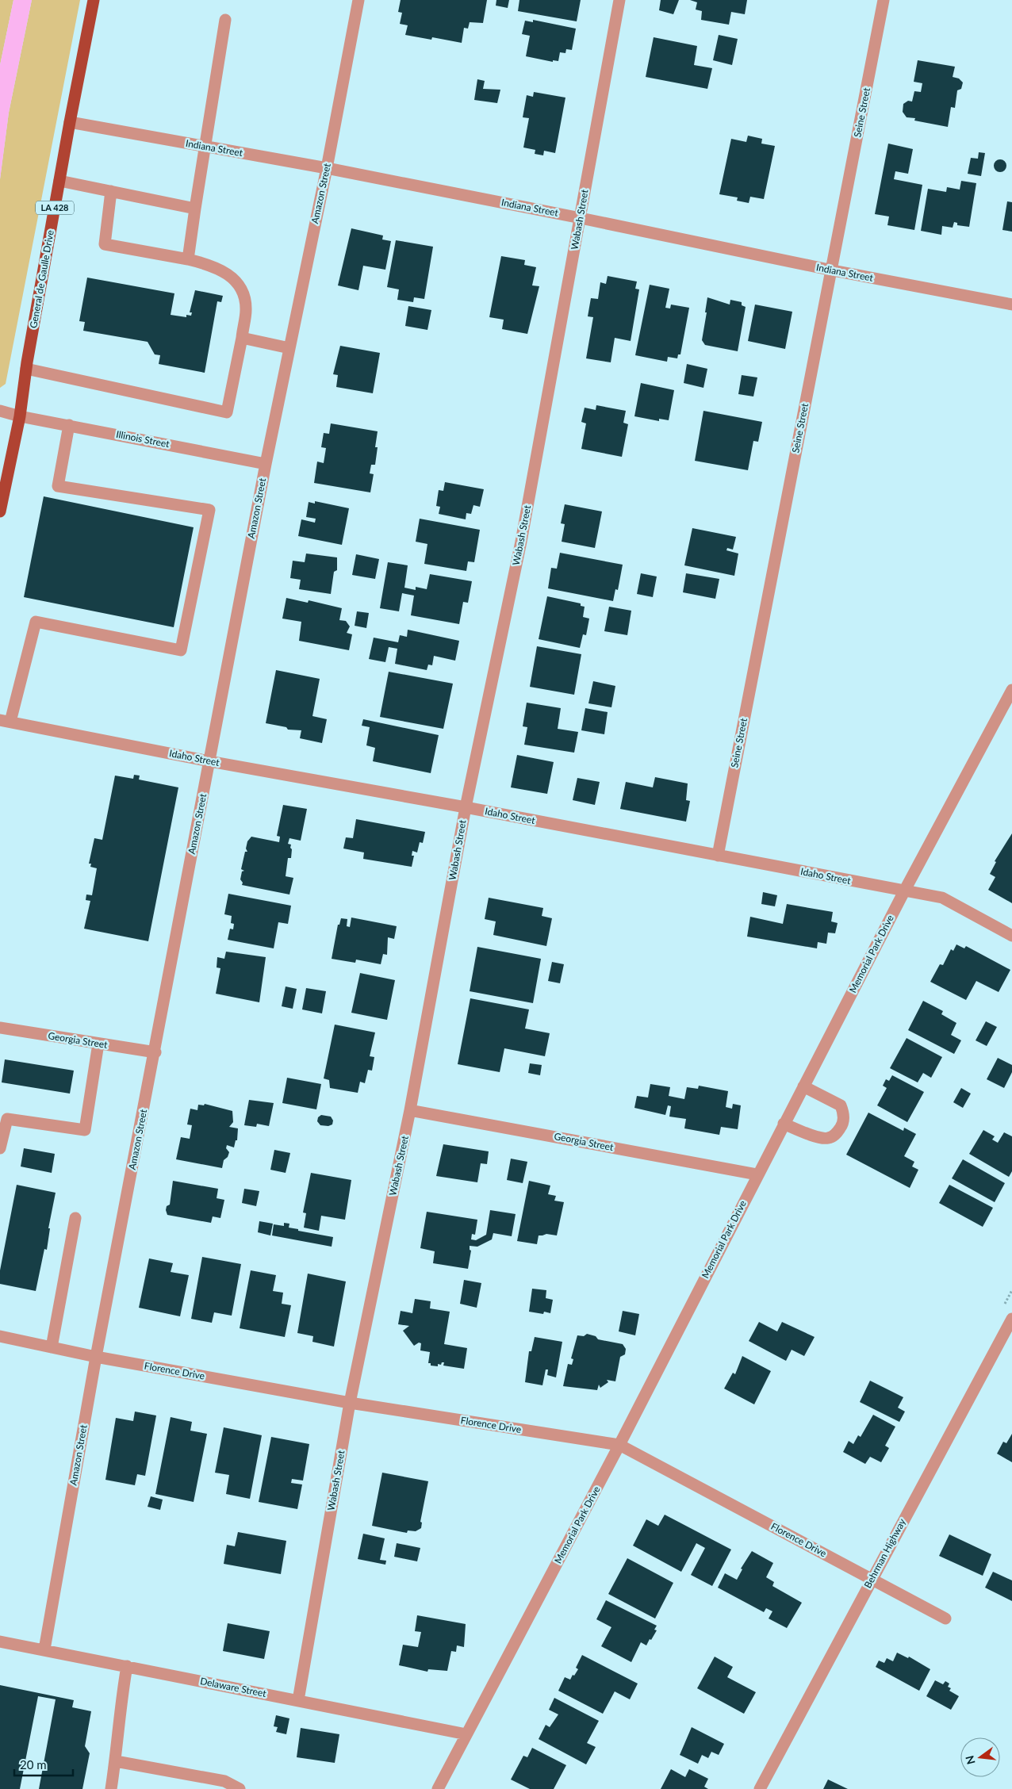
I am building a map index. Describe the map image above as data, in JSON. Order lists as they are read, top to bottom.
{
  "streets": {
    "main road": ["LA 428", "General de Gaulle Drive"],
    "street": [
      "Seine Street",
      "Indiana Street",
      "Amazon Street",
      "Wabash Street",
      "Illinois Street",
      "Idaho Street",
      "Memorial Park Drive",
      "Georgia Street",
      "Florence Drive",
      "Behrman Highway",
      "Delaware Street"
    ]
  },
  "crossings": [
    ["Seine Street", "Indiana Street"],
    ["Seine Street", "Idaho Street"],
    ["Indiana Street", "Amazon Street"],
    ["Indiana Street", "Wabash Street"],
    ["Indiana Street", "General de Gaulle Drive"],
    ["Amazon Street", "Illinois Street"],
    ["Amazon Street", "Idaho Street"],
    ["Amazon Street", "Georgia Street"],
    ["Amazon Street", "Florence Drive"],
    ["Amazon Street", "Delaware Street"],
    ["Wabash Street", "Idaho Street"],
    ["Wabash Street", "Georgia Street"],
    ["Wabash Street", "Florence Drive"],
    ["Wabash Street", "Delaware Street"],
    ["General de Gaulle Drive", "Illinois Street"],
    ["Idaho Street", "Memorial Park Drive"],
    ["Memorial Park Drive", "Georgia Street"],
    ["Memorial Park Drive", "Florence Drive"],
    ["Memorial Park Drive", "Delaware Street"],
    ["Florence Drive", "Behrman Highway"]
  ],
  "scale_bar": "20 m",
  "north": "left"
}
